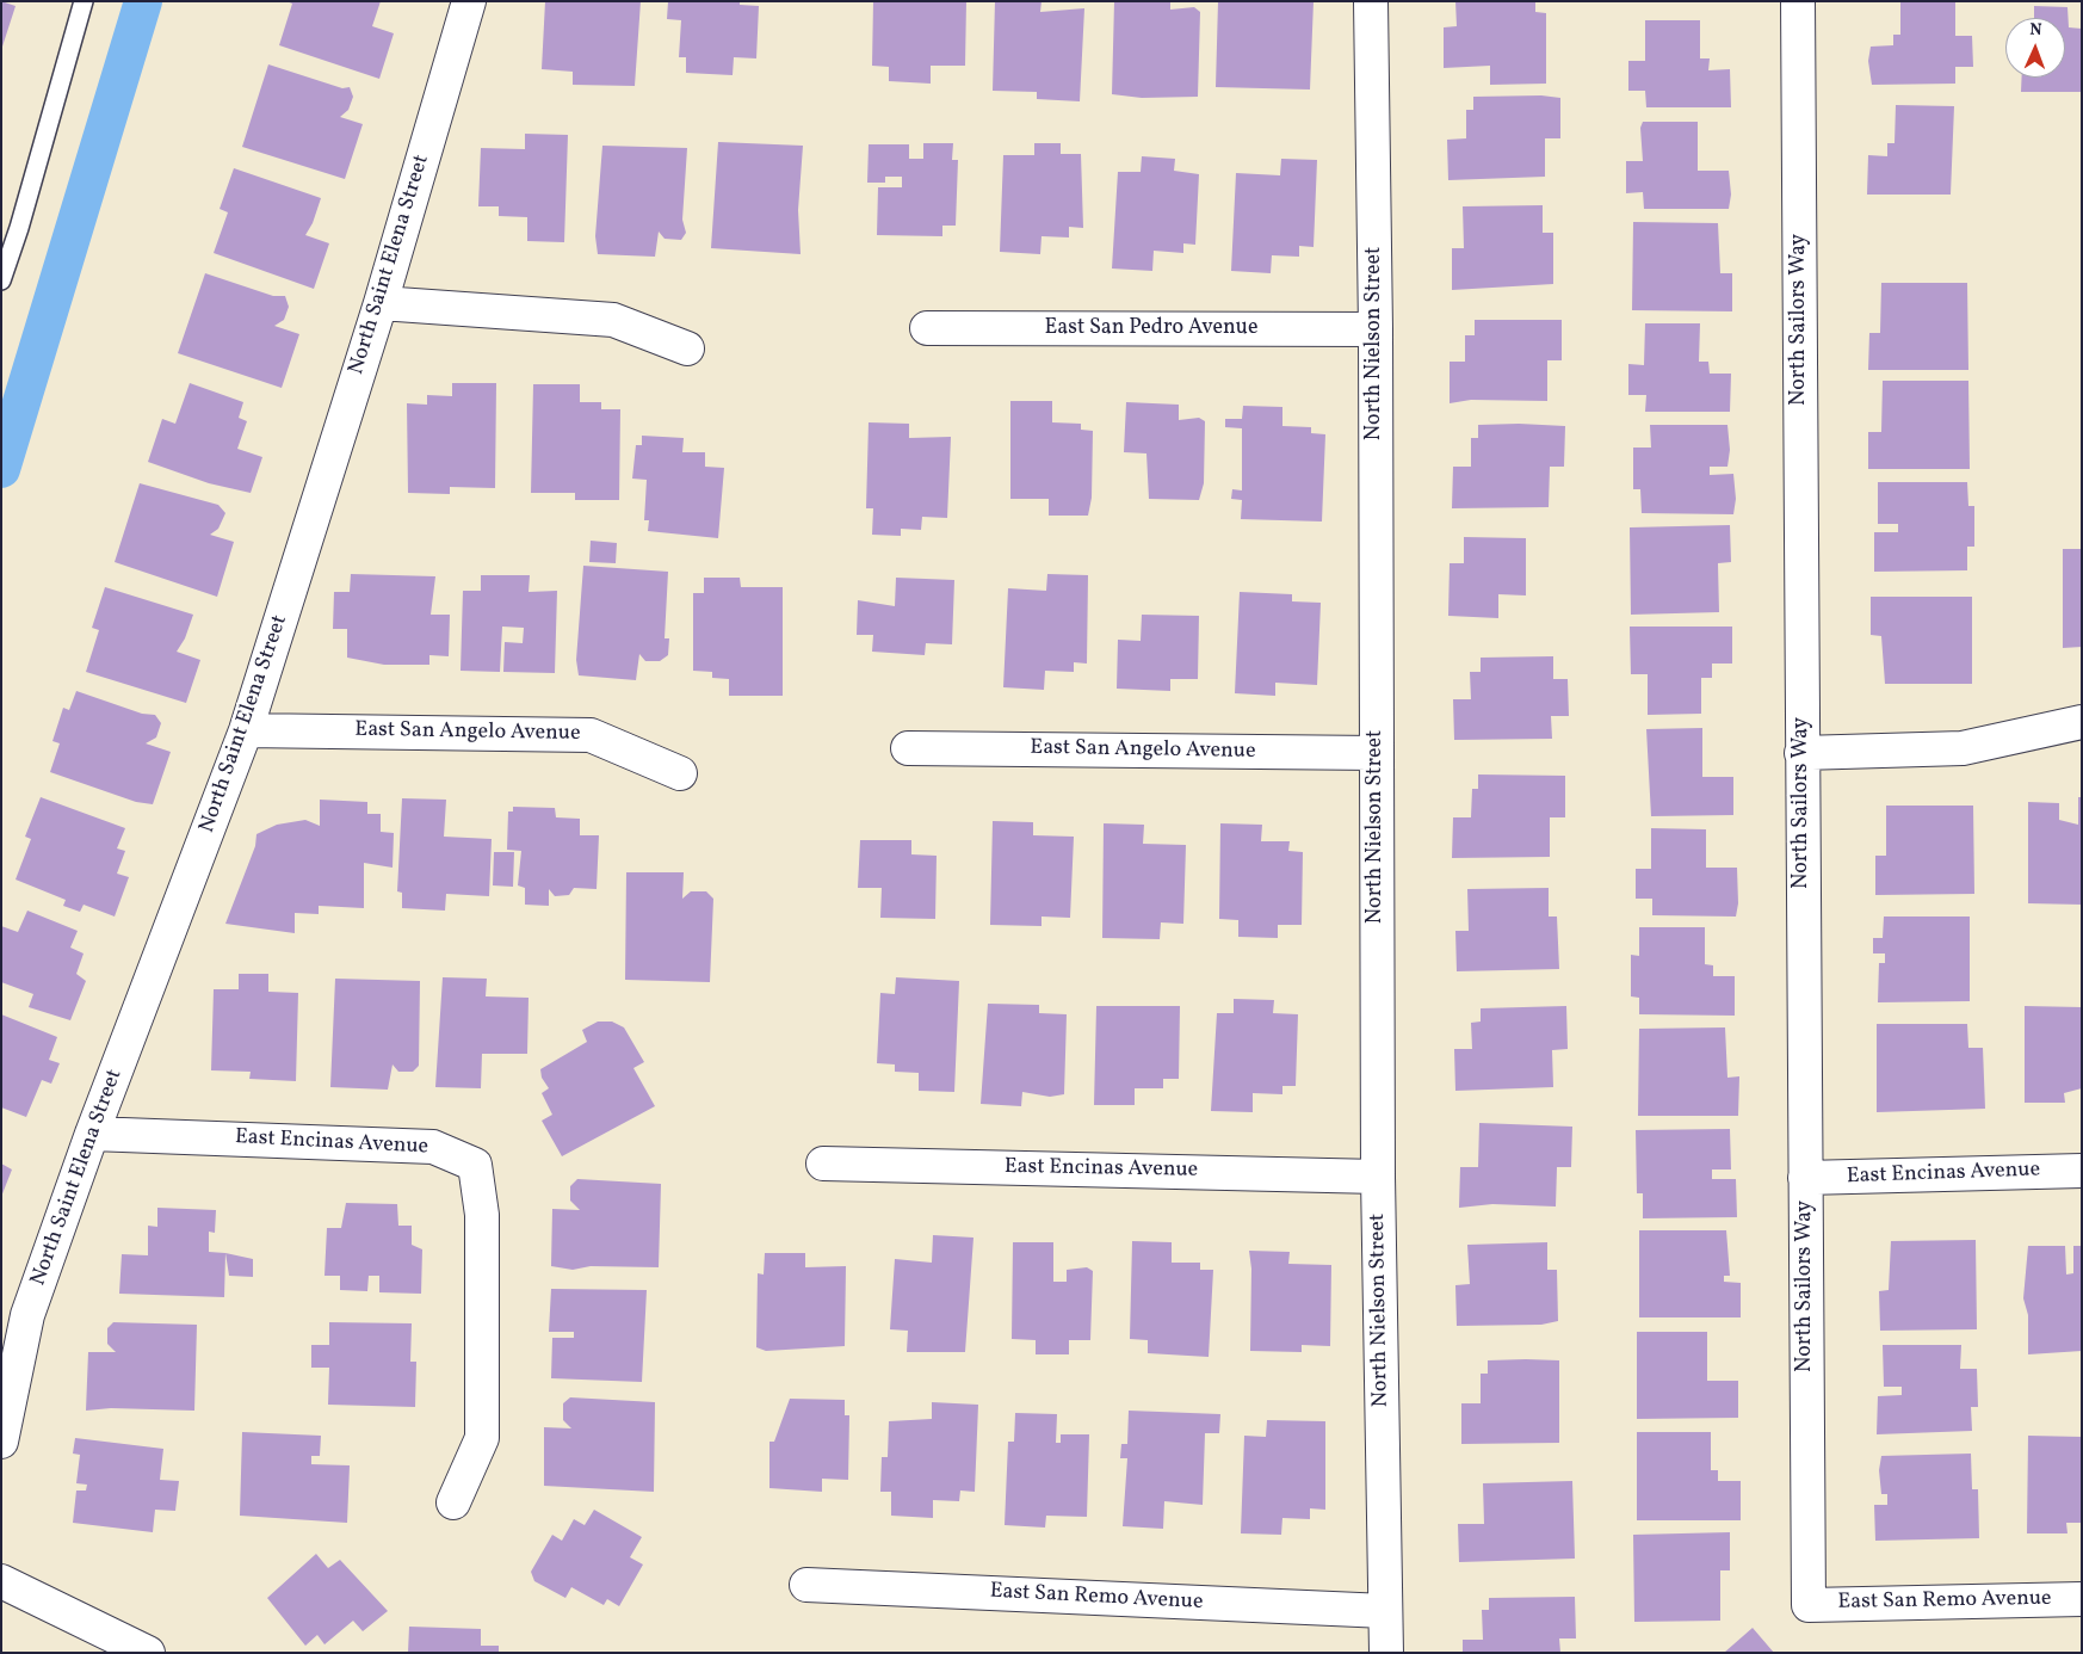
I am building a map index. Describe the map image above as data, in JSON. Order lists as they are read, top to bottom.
{
  "streets": {
    "street": [
      "North Saint Elena Street",
      "North Sailors Way",
      "East San Pedro Avenue",
      "North Nielson Street",
      "East San Angelo Avenue",
      "East Encinas Avenue",
      "East San Remo Avenue"
    ]
  },
  "crossings": [
    ["North Saint Elena Street", "East San Angelo Avenue"],
    ["North Saint Elena Street", "East Encinas Avenue"],
    ["North Sailors Way", "East Encinas Avenue"],
    ["North Sailors Way", "East San Remo Avenue"],
    ["East San Pedro Avenue", "North Nielson Street"],
    ["North Nielson Street", "East San Angelo Avenue"],
    ["North Nielson Street", "East Encinas Avenue"],
    ["North Nielson Street", "East San Remo Avenue"]
  ],
  "north": "top"
}
